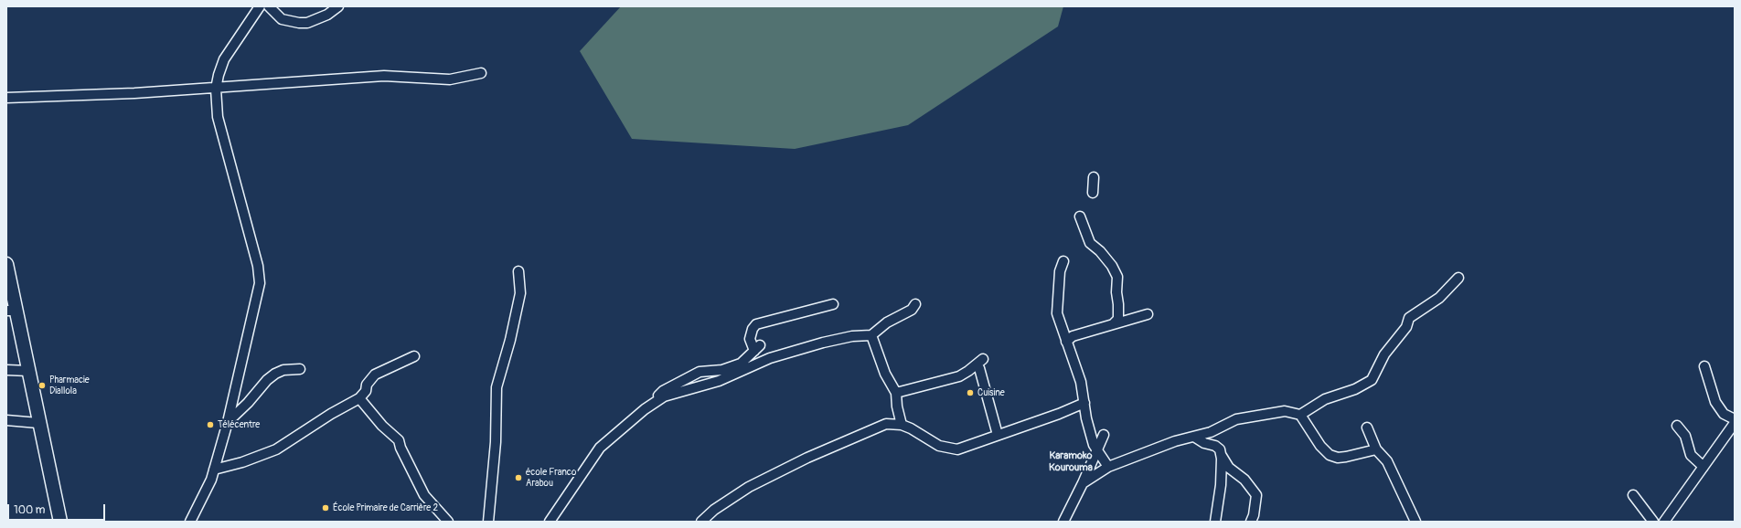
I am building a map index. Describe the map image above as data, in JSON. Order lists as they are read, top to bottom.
{
  "districts": ["Karamoko Kourouma"],
  "places": [
    "Pharmacie Diallola",
    "Cuisine",
    "Télécentre",
    "école Franco Arabou",
    "École Primaire de Carrière 2"
  ],
  "scale_bar": "100 m"
}
